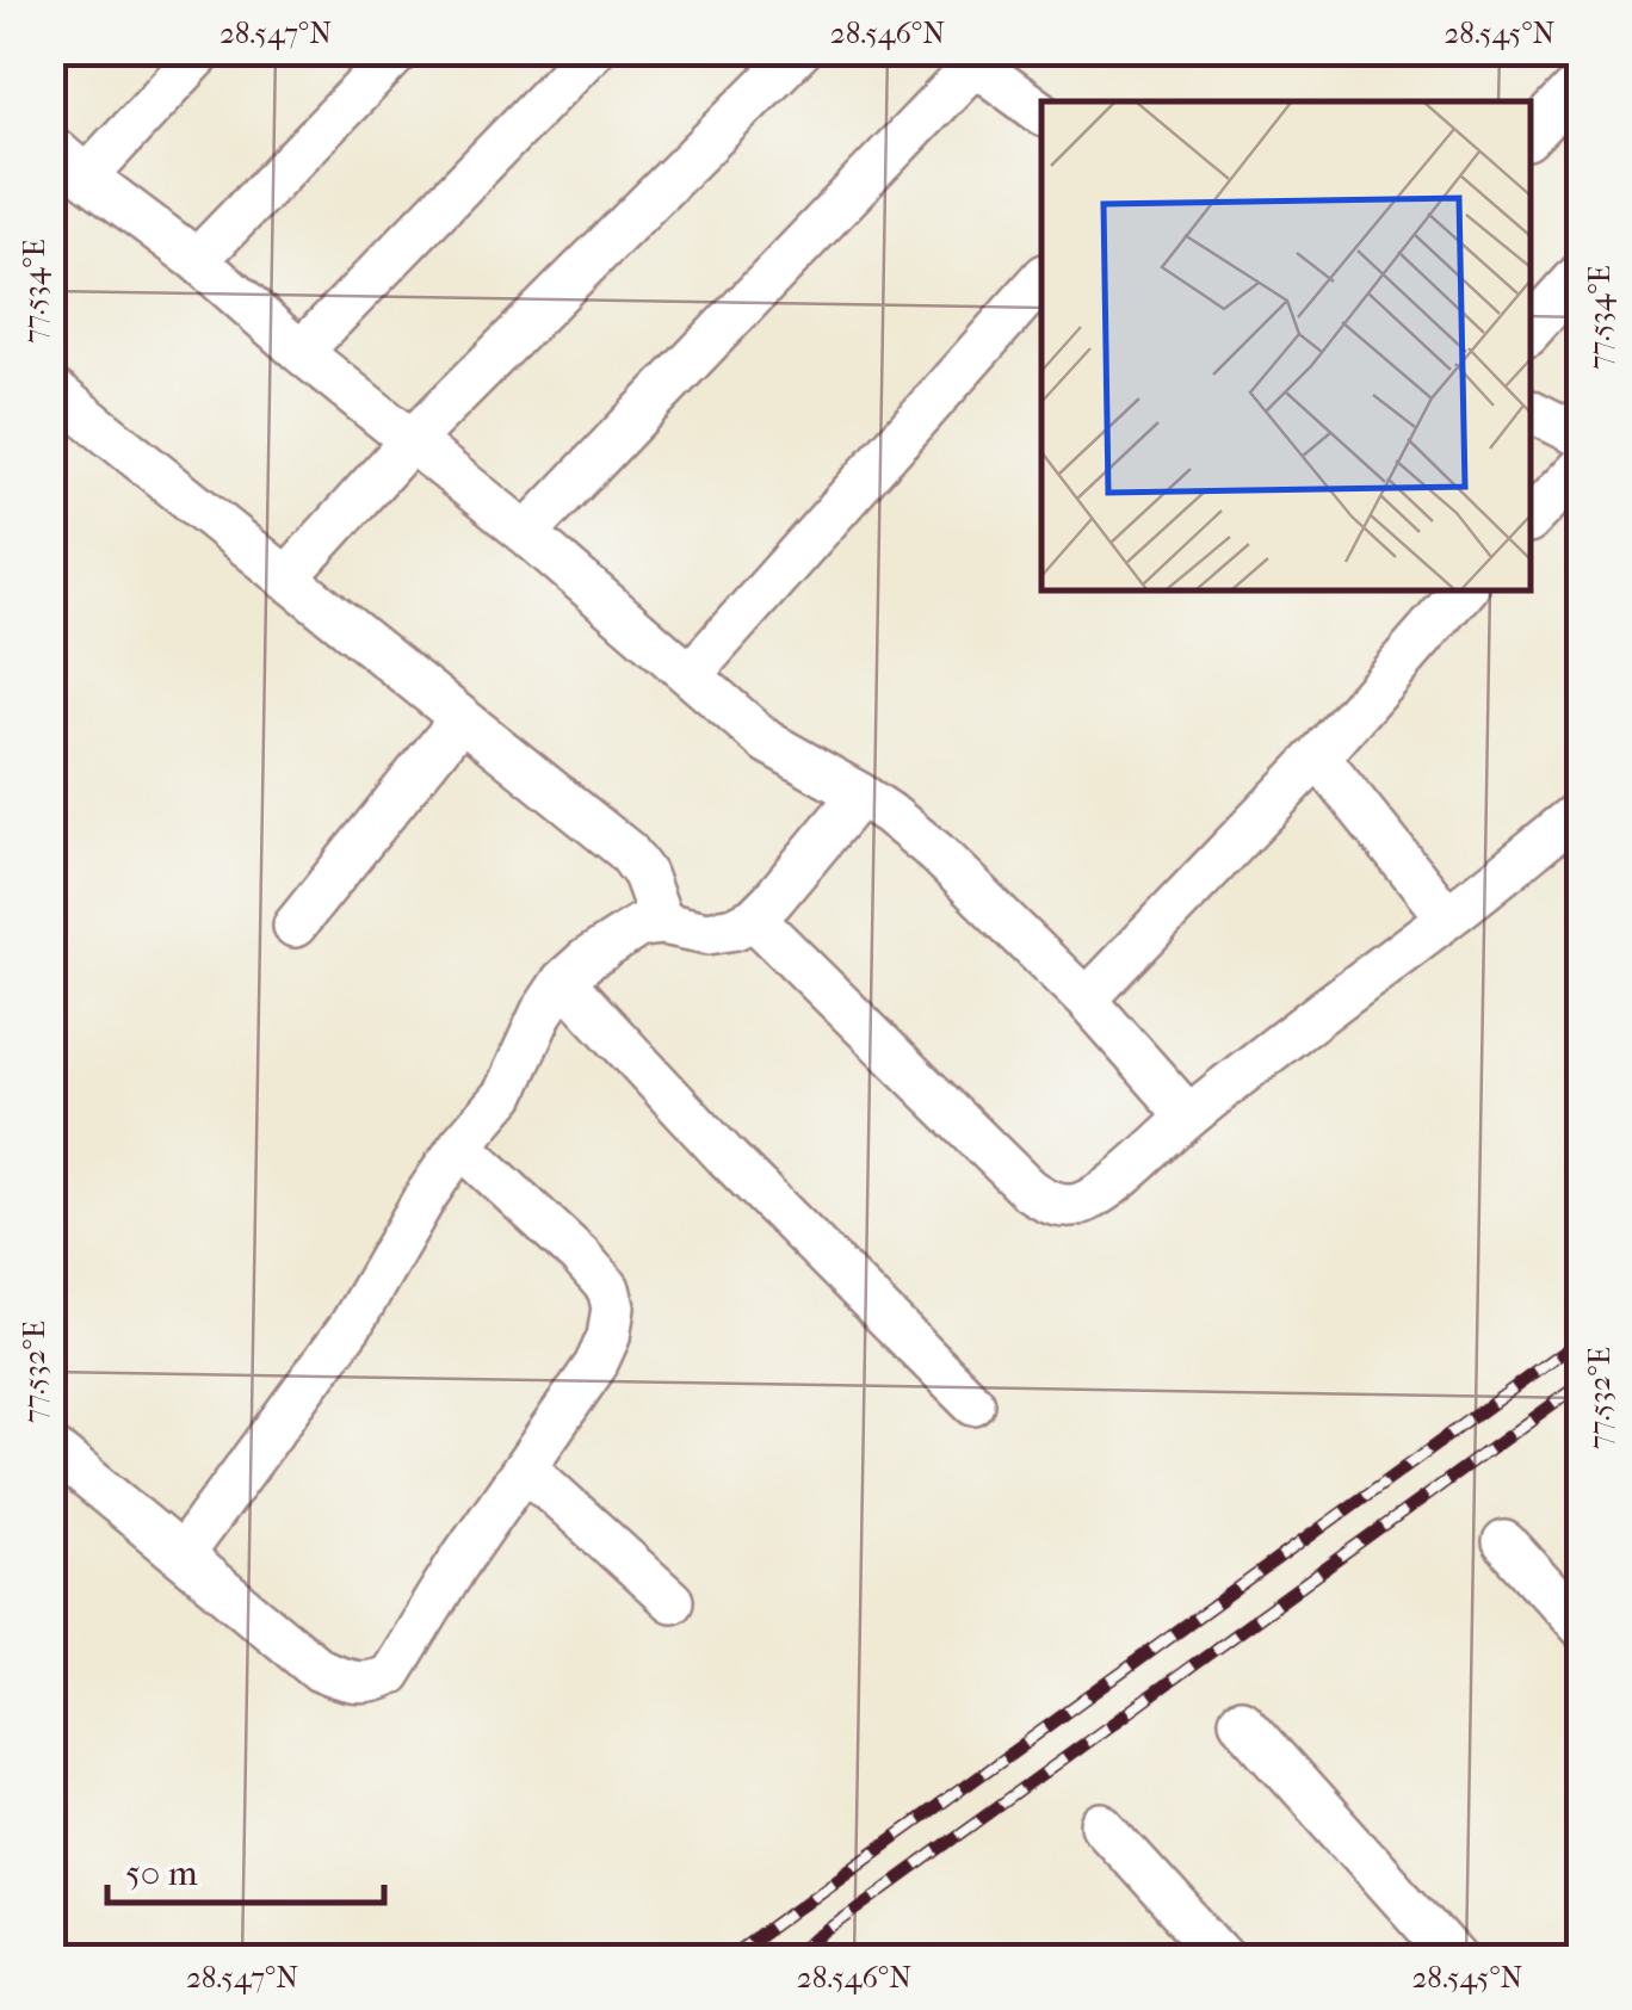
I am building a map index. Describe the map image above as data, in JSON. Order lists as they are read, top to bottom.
{
  "scale_bar": "50 m",
  "coordinates": [
    "28.547°N",
    "28.546°N",
    "28.545°N",
    "77.534°E",
    "77.532°E"
  ]
}
